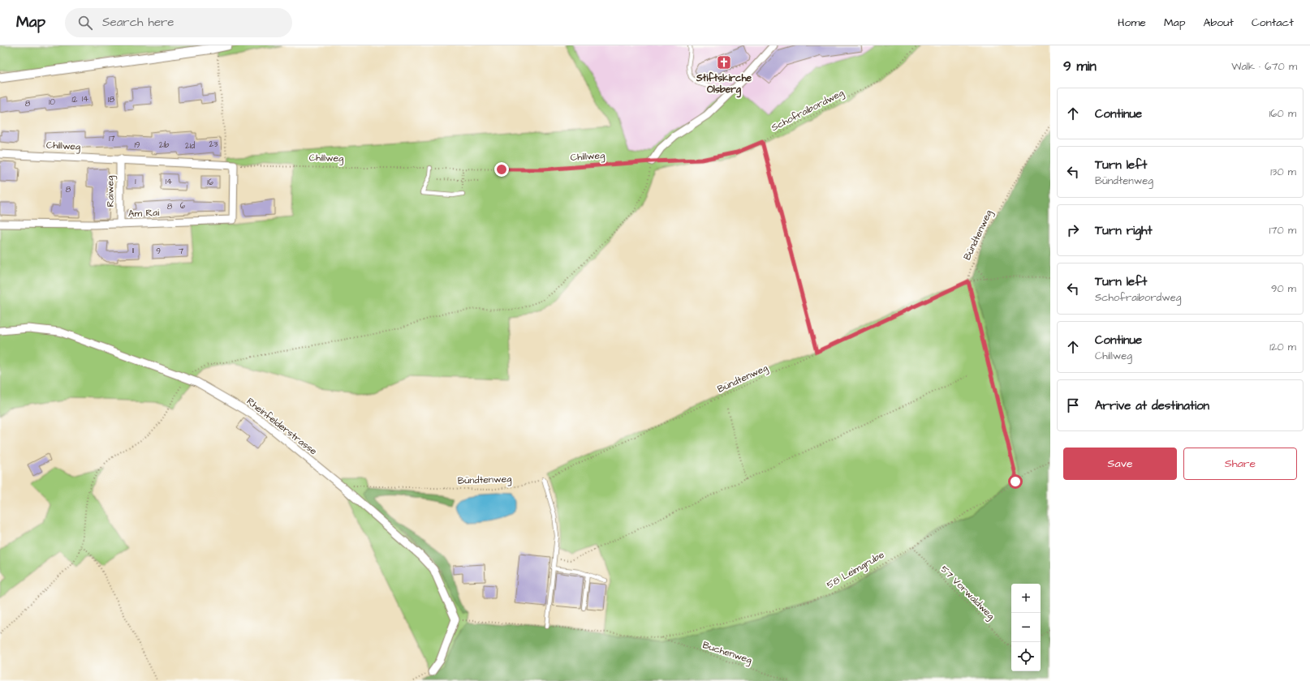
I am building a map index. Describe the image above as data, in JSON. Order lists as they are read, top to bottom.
{
  "streets": {
    "street": [
      "Chillweg",
      "Raiweg",
      "Am Rai",
      "Rheinfelderstrasse"
    ],
    "path": [
      "Schofraibordweg",
      "Bündtenweg",
      "58 Leimgrube",
      "57 Vorwaldweg",
      "Buchenweg"
    ]
  },
  "crossings": [
    ["Schofraibordweg", "Chillweg"],
    ["Chillweg", "Raiweg"],
    ["Chillweg", "Am Rai"],
    ["Raiweg", "Am Rai"],
    ["Bündtenweg", "Rheinfelderstrasse"],
    ["58 Leimgrube", "57 Vorwaldweg"],
    ["58 Leimgrube", "Buchenweg"]
  ],
  "places": {
    "church": ["Stiftskirche Olsberg"]
  },
  "house_numbers": [
    "14",
    "12",
    "18",
    "10",
    "8",
    "17",
    "23",
    "19",
    "21b",
    "21d",
    "1",
    "14",
    "16",
    "8",
    "6",
    "8",
    "11",
    "9",
    "7"
  ],
  "page": {
    "header": "Map",
    "search": "Search here",
    "nav": [
      "Home",
      "Map",
      "About",
      "Contact"
    ],
    "heading": ["9 min", "Walk · 670 m"],
    "list": [
      ["Continue", "160 m"],
      ["Turn left", "Bündtenweg", "130 m"],
      ["Turn right", "170 m"],
      ["Turn left", "Schofraibordweg", "90 m"],
      ["Continue", "Chillweg", "120 m"],
      "Arrive at destination"
    ],
    "buttons": ["Save", "Share"],
    "map_buttons": ["+", "−"]
  }
}
